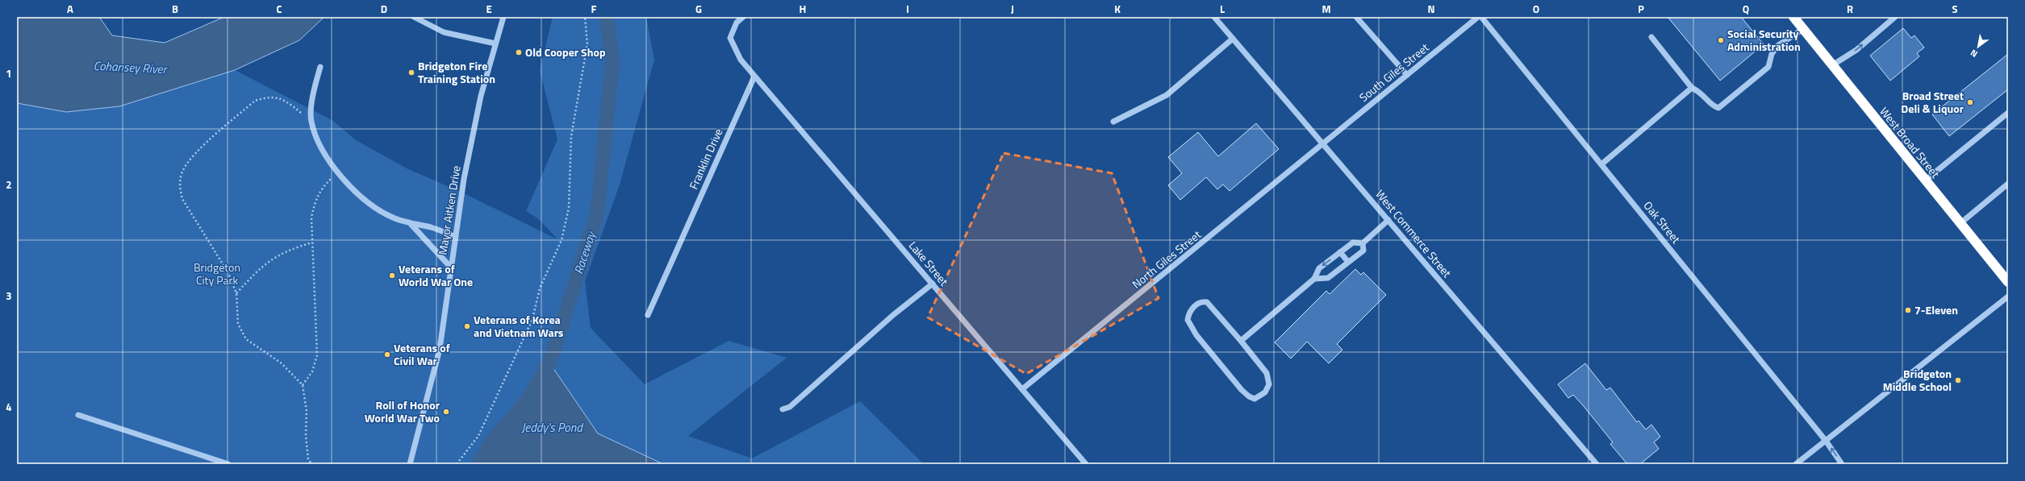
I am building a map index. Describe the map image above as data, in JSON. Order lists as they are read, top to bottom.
{
  "streets": {
    "highway": ["West Broad Street"],
    "street": [
      "South Giles Street",
      "Franklin Drive",
      "Mayor Aitken Drive",
      "Oak Street",
      "West Commerce Street",
      "North Giles Street",
      "Lake Street"
    ]
  },
  "crossings": [
    ["South Giles Street", "West Commerce Street"],
    ["South Giles Street", "North Giles Street"],
    ["Franklin Drive", "Lake Street"],
    ["West Commerce Street", "North Giles Street"],
    ["North Giles Street", "Lake Street"]
  ],
  "water": ["Cohansey River", "Raceway", "Jeddy's Pond"],
  "parks": ["Bridgeton City Park"],
  "places": [
    "Social Security Administration",
    "Old Cooper Shop",
    "Bridgeton Fire Training Station",
    "Broad Street Deli & Liquor",
    "Veterans of World War One",
    "7-Eleven",
    "Veterans of Korea and Vietnam Wars",
    "Veterans of Civil War",
    "Bridgeton Middle School",
    "Roll of Honor World War Two"
  ],
  "north": "bottom left",
  "grid": {
    "columns": [
      "A",
      "B",
      "C",
      "D",
      "E",
      "F",
      "G",
      "H",
      "I",
      "J",
      "K",
      "L",
      "M",
      "N",
      "O",
      "P",
      "Q",
      "R",
      "S"
    ],
    "rows": [
      "1",
      "2",
      "3",
      "4"
    ]
  }
}
